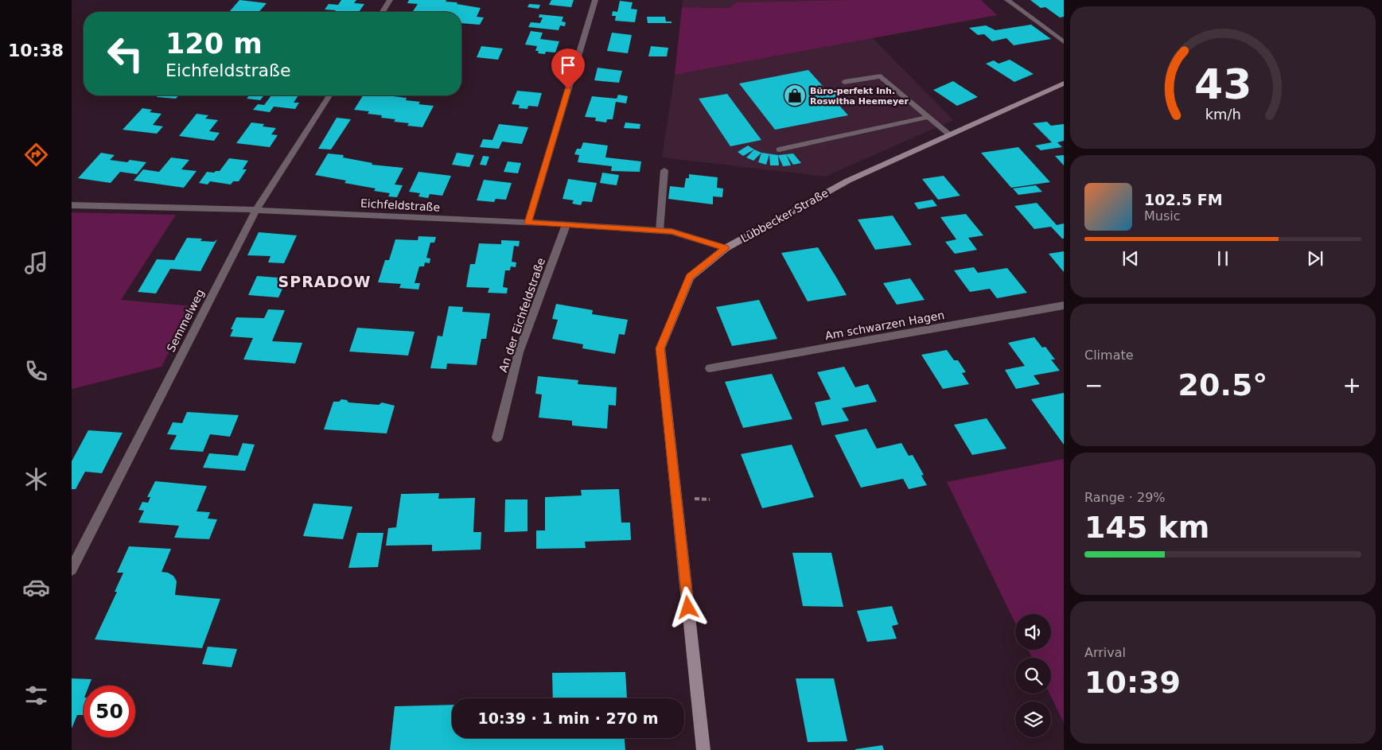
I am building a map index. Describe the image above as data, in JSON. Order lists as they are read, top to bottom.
{
  "streets": {
    "main road": ["Lübbecker Straße"],
    "street": [
      "Eichfeldstraße",
      "An der Eichfeldstraße",
      "Semmelweg",
      "Am schwarzen Hagen"
    ]
  },
  "crossings": [
    ["Eichfeldstraße", "Lübbecker Straße"],
    ["Eichfeldstraße", "An der Eichfeldstraße"],
    ["Eichfeldstraße", "Semmelweg"]
  ],
  "districts": ["SPRADOW"],
  "places": {
    "shop": ["Büro-perfekt Inh. Roswitha Heemeyer"]
  },
  "page": {
    "tabs": "10:38",
    "turn": ["120 m", "Eichfeldstraße"],
    "song": ["102.5 FM", "Music"],
    "tile": [
      "Climate",
      ["Range · 29%", "145 km"],
      ["Arrival", "10:39"]
    ],
    "heat": ["−", "20.5°", "+"],
    "limit": "50",
    "trip": "10:39 · 1 min · 270 m",
    "gauge": ["43", "km/h"]
  }
}
